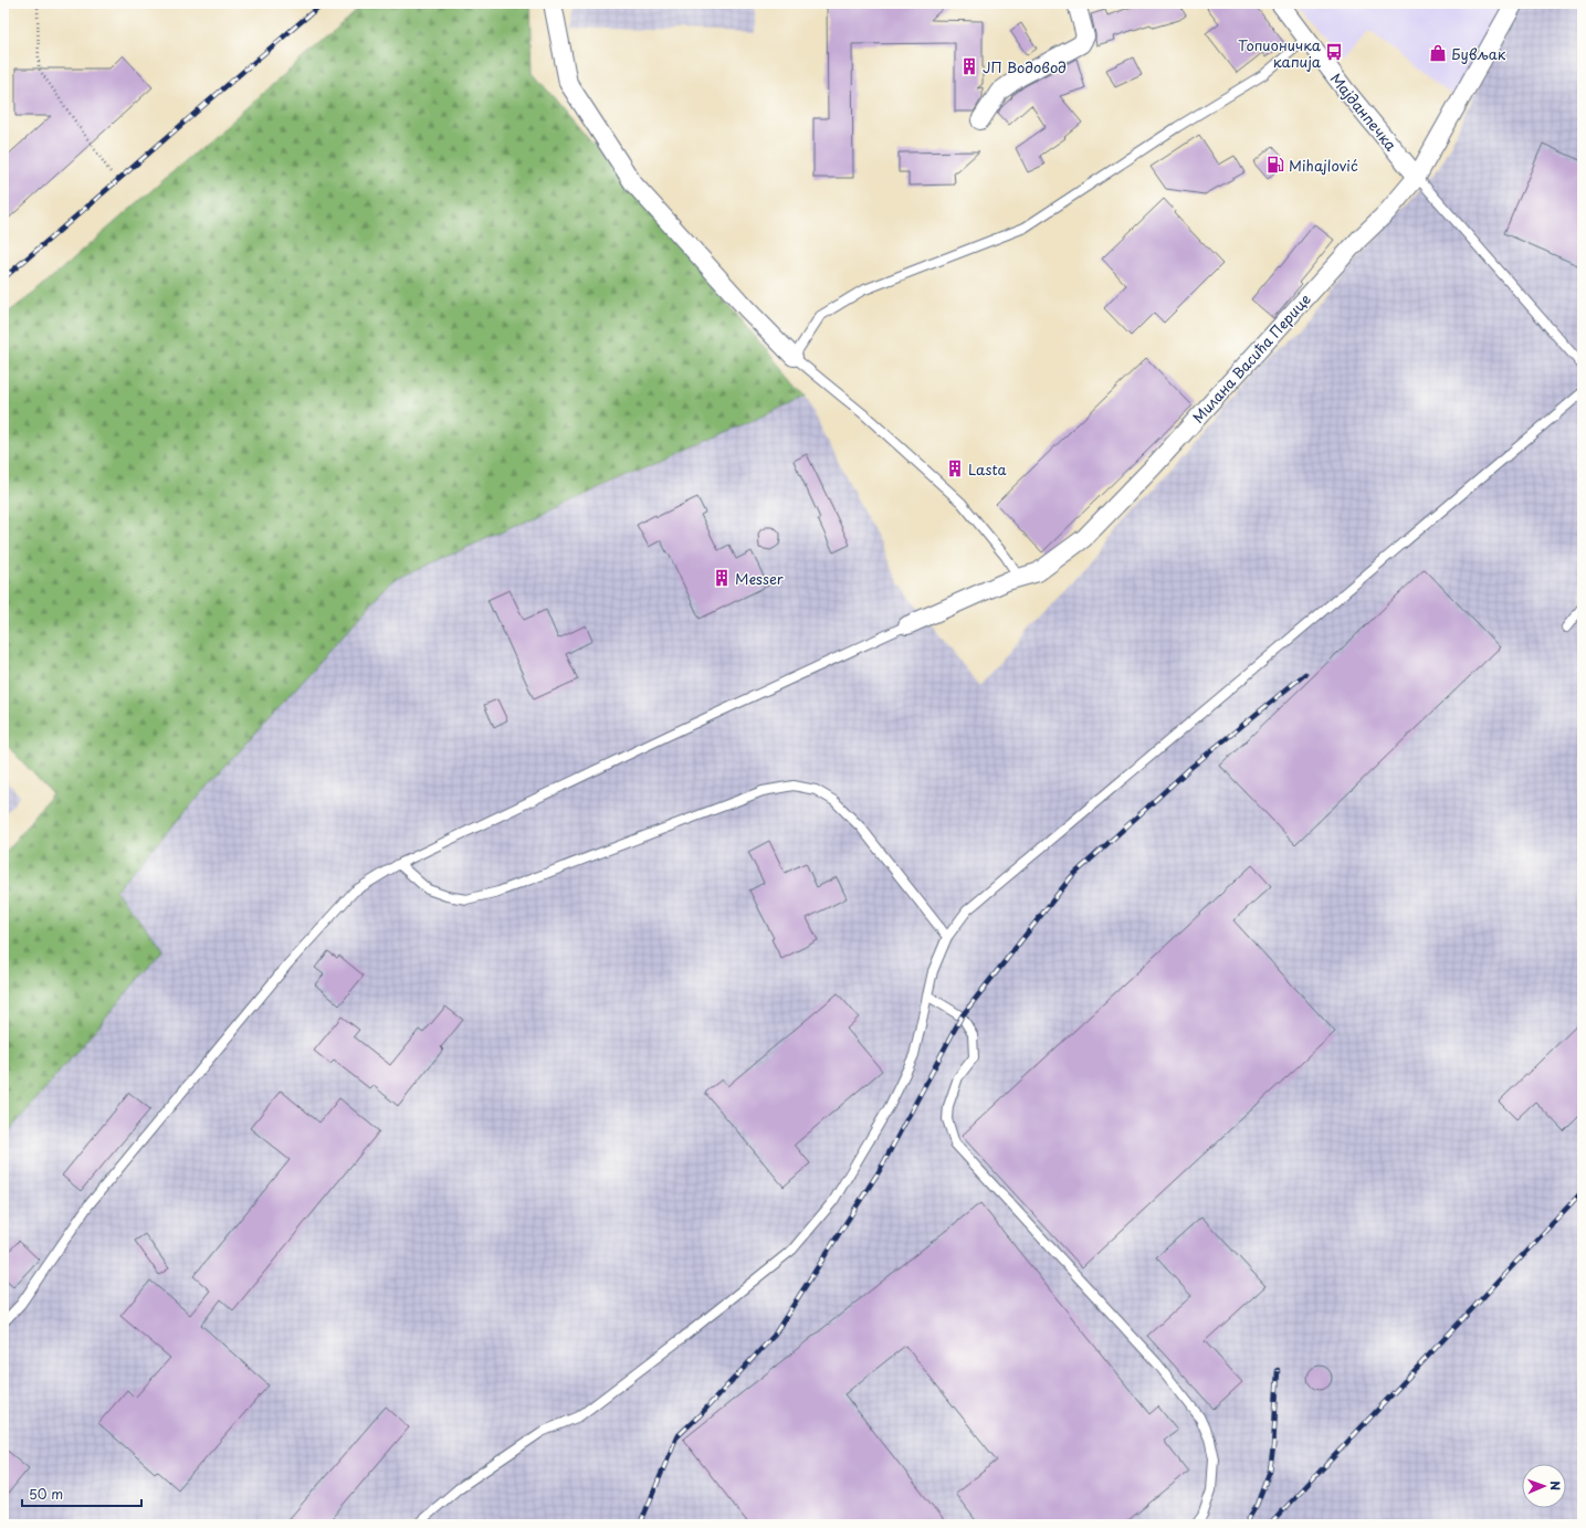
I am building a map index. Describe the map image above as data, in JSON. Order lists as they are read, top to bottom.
{
  "streets": {
    "street": ["Мајданпечка", "Милана Васића Перице"]
  },
  "crossings": [
    ["Мајданпечка", "Милана Васића Перице"]
  ],
  "places": {
    "bus stop": ["Топионичка капија"],
    "shop": ["Бувљак"],
    "building": ["ЈП Водовод", "Lasta", "Messer"],
    "fuel station": ["Mihajlović"]
  },
  "scale_bar": "50 m",
  "north": "right"
}
